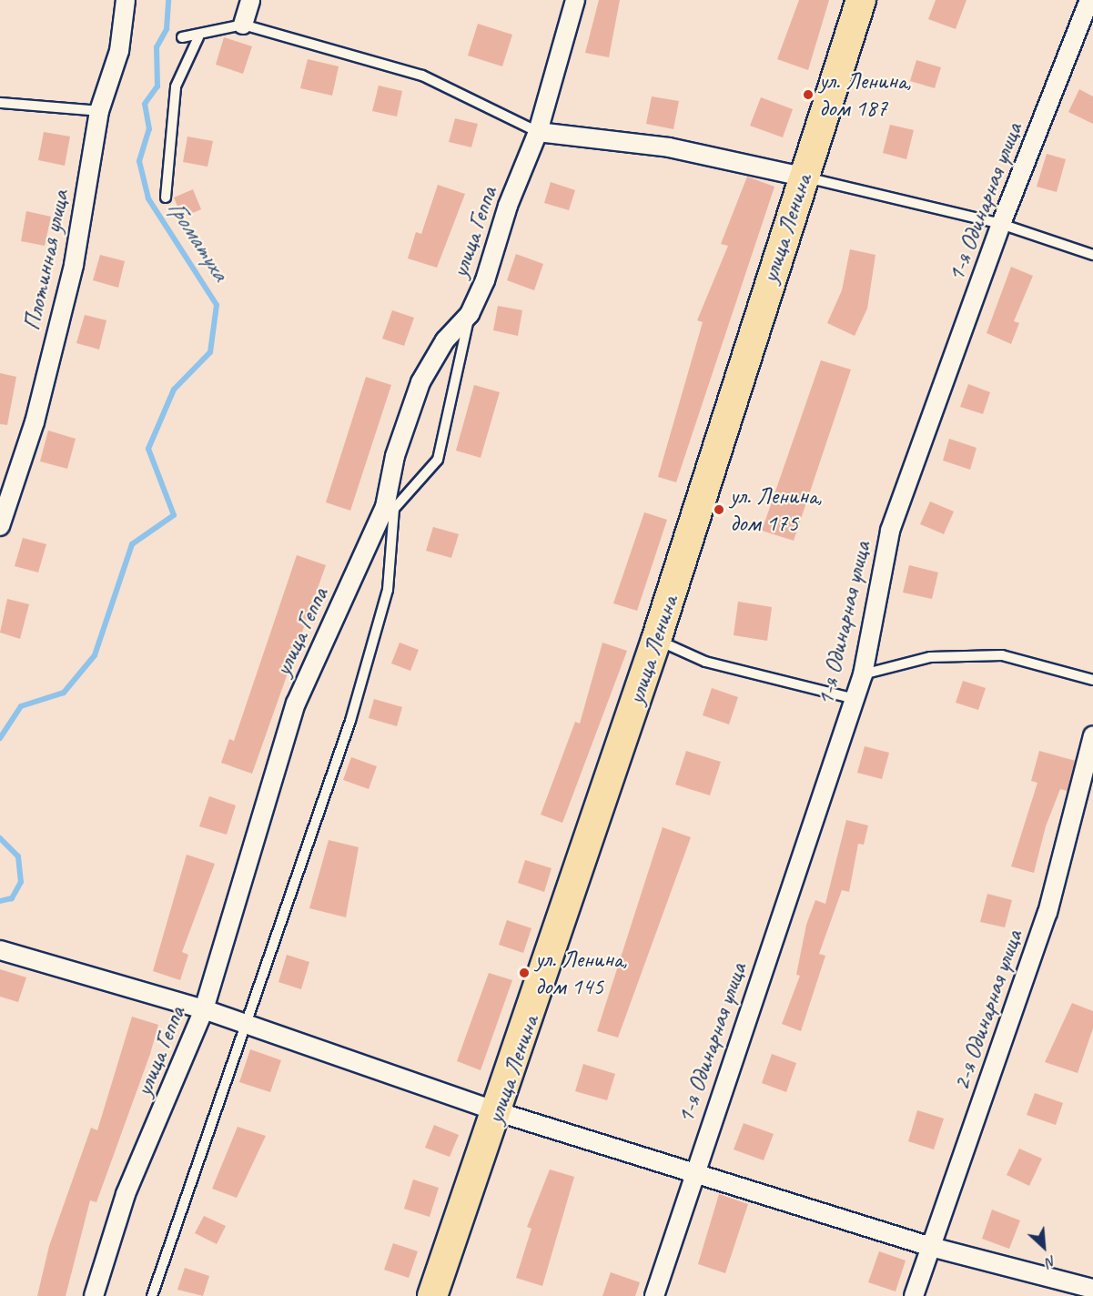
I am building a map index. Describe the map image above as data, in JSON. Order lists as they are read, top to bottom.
{
  "streets": {
    "main road": ["улица Ленина"],
    "street": [
      "1-я Одинарная улица",
      "улица Геппа",
      "Плотинная улица",
      "2-я Одинарная улица"
    ]
  },
  "water": ["Громатуха"],
  "places": ["ул. Ленина, дом 187", "ул. Ленина, дом 175", "ул. Ленина, дом 145"],
  "north": "bottom right"
}
